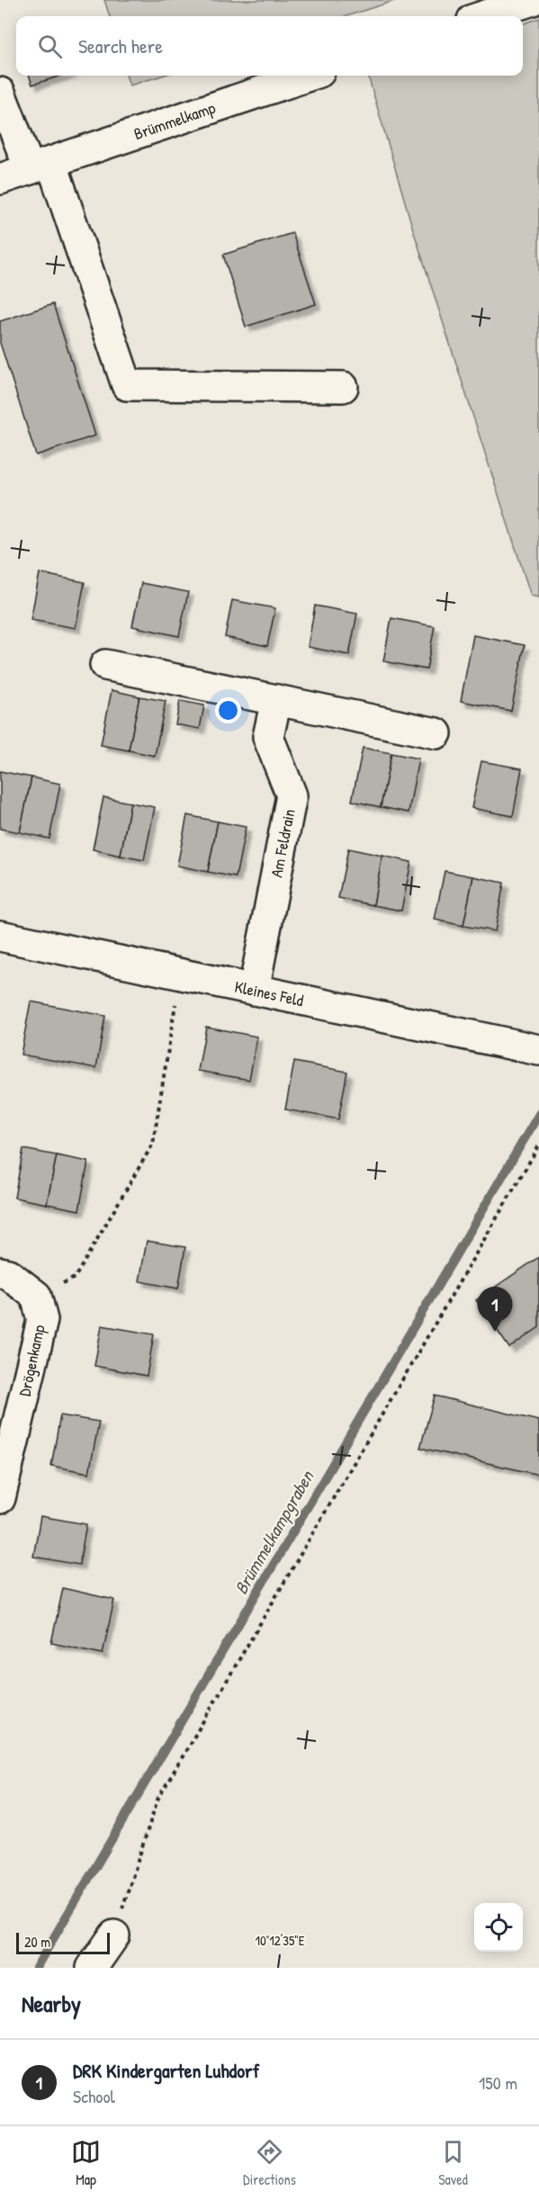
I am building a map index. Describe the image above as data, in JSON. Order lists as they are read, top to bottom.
{
  "streets": {
    "street": [
      "Brümmelkamp",
      "Am Feldrain",
      "Kleines Feld",
      "Drögenkamp"
    ]
  },
  "crossings": [
    ["Am Feldrain", "Kleines Feld"]
  ],
  "water": ["Brümmelkampgraben"],
  "scale_bar": "20 m",
  "page": {
    "search": "Search here",
    "pins": "1",
    "scale": "20 m",
    "heading": "Nearby",
    "list": [
      {
        "mark": "1",
        "name": "DRK Kindergarten Luhdorf",
        "note": "School",
        "value": "150 m"
      }
    ],
    "nav": ["Map", "Directions", "Saved"]
  },
  "coordinates": ["10°12'35\"E"]
}
